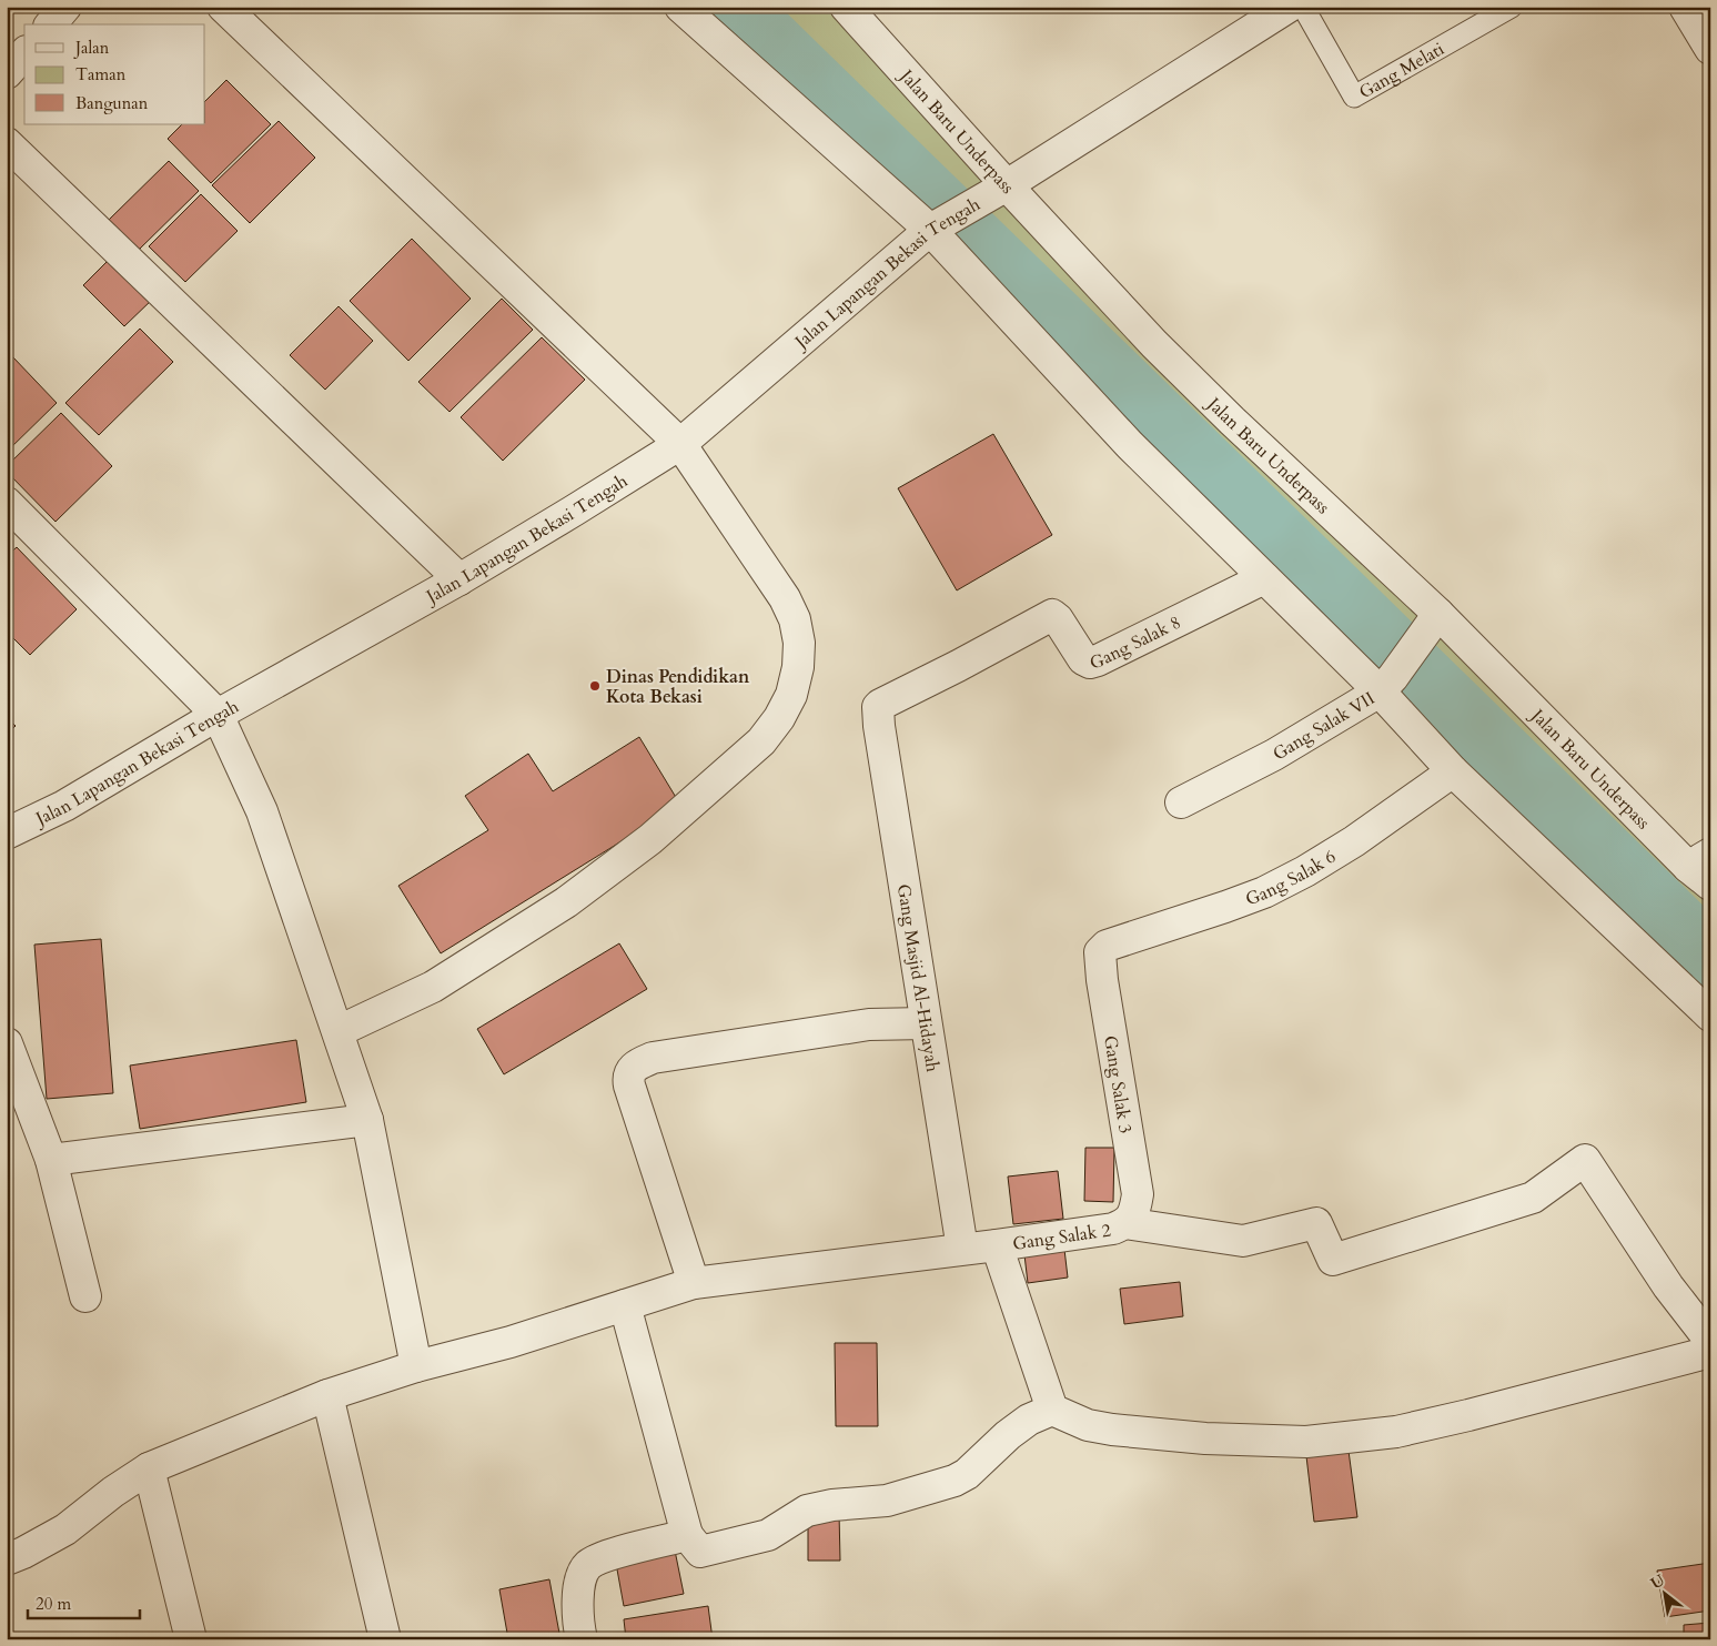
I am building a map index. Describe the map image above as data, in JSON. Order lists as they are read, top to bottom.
{
  "streets": {
    "street": [
      "Jalan Baru Underpass",
      "Jalan Lapangan Bekasi Tengah",
      "Gang Salak 8",
      "Gang Salak VII",
      "Gang Salak 6",
      "Gang Masjid Al-Hidayah",
      "Gang Salak 3",
      "Gang Salak 2"
    ],
    "lane": ["Gang Melati"]
  },
  "crossings": [
    ["Jalan Baru Underpass", "Jalan Lapangan Bekasi Tengah"],
    ["Jalan Baru Underpass", "Gang Salak VII"],
    ["Gang Salak 8", "Gang Masjid Al-Hidayah"],
    ["Gang Salak 6", "Gang Salak 3"],
    ["Gang Masjid Al-Hidayah", "Gang Salak 2"],
    ["Gang Salak 3", "Gang Salak 2"]
  ],
  "places": ["Dinas Pendidikan Kota Bekasi"],
  "legend": ["Jalan", "Taman", "Bangunan"],
  "scale_bar": "20 m",
  "north": "top left"
}
